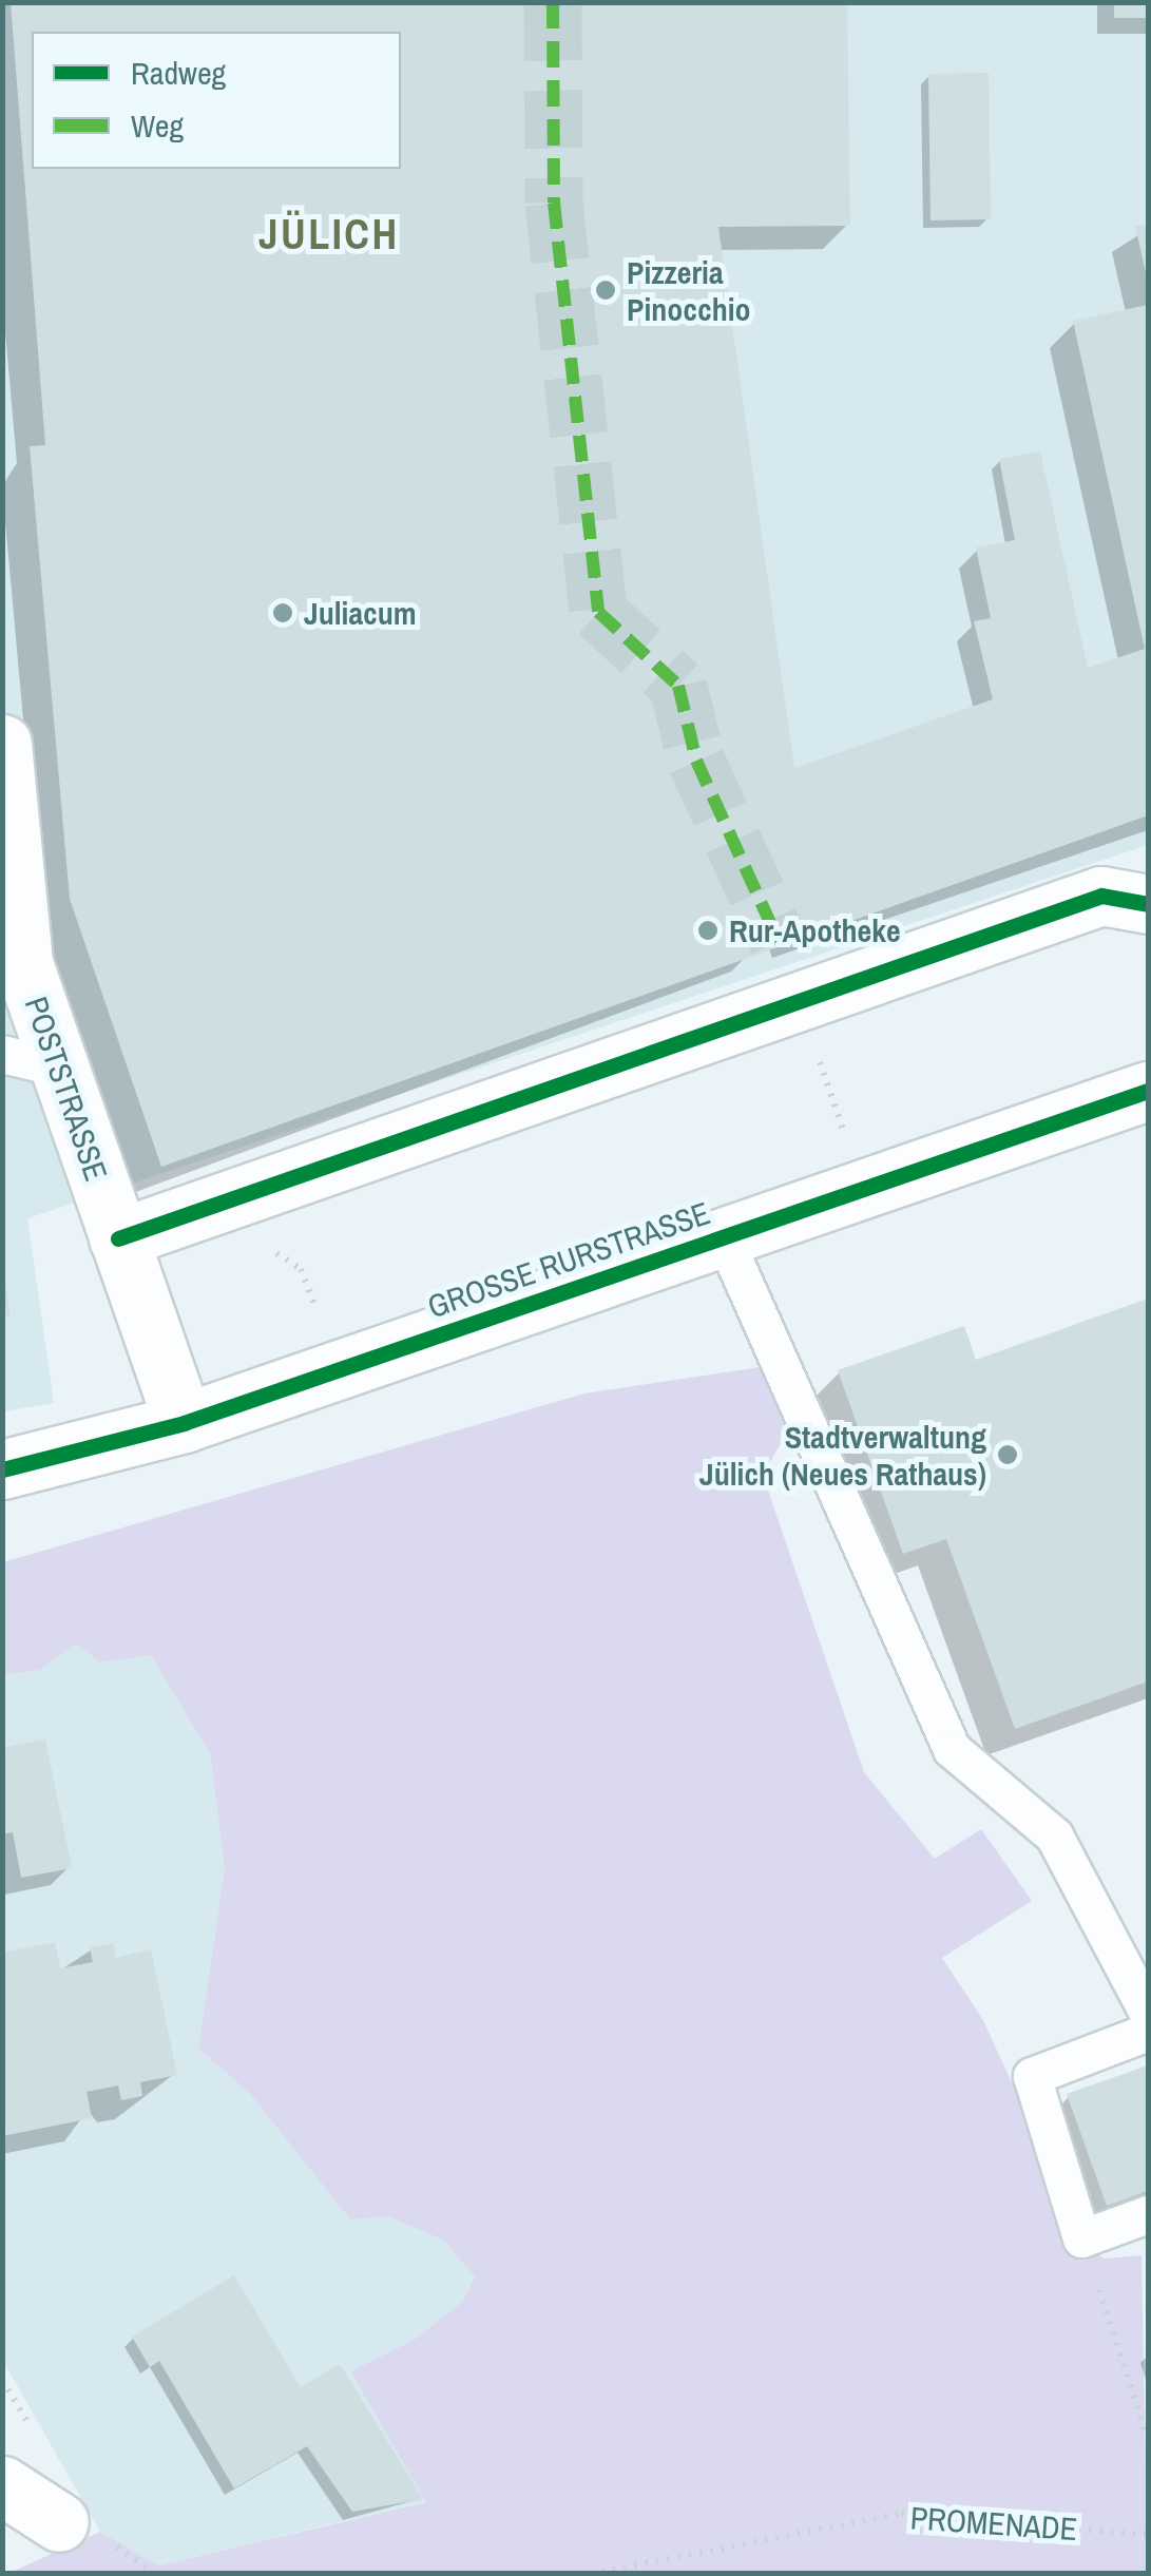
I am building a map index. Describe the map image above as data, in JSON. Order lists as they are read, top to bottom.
{
  "streets": {
    "street": ["POSTSTRASSE", "GROSSE RURSTRASSE"],
    "path": ["PROMENADE"]
  },
  "crossings": [
    ["POSTSTRASSE", "GROSSE RURSTRASSE"]
  ],
  "districts": ["JÜLICH"],
  "places": [
    "Pizzeria Pinocchio",
    "Juliacum",
    "Rur-Apotheke",
    "Stadtverwaltung Jülich (Neues Rathaus)"
  ],
  "legend": ["Radweg", "Weg"]
}
